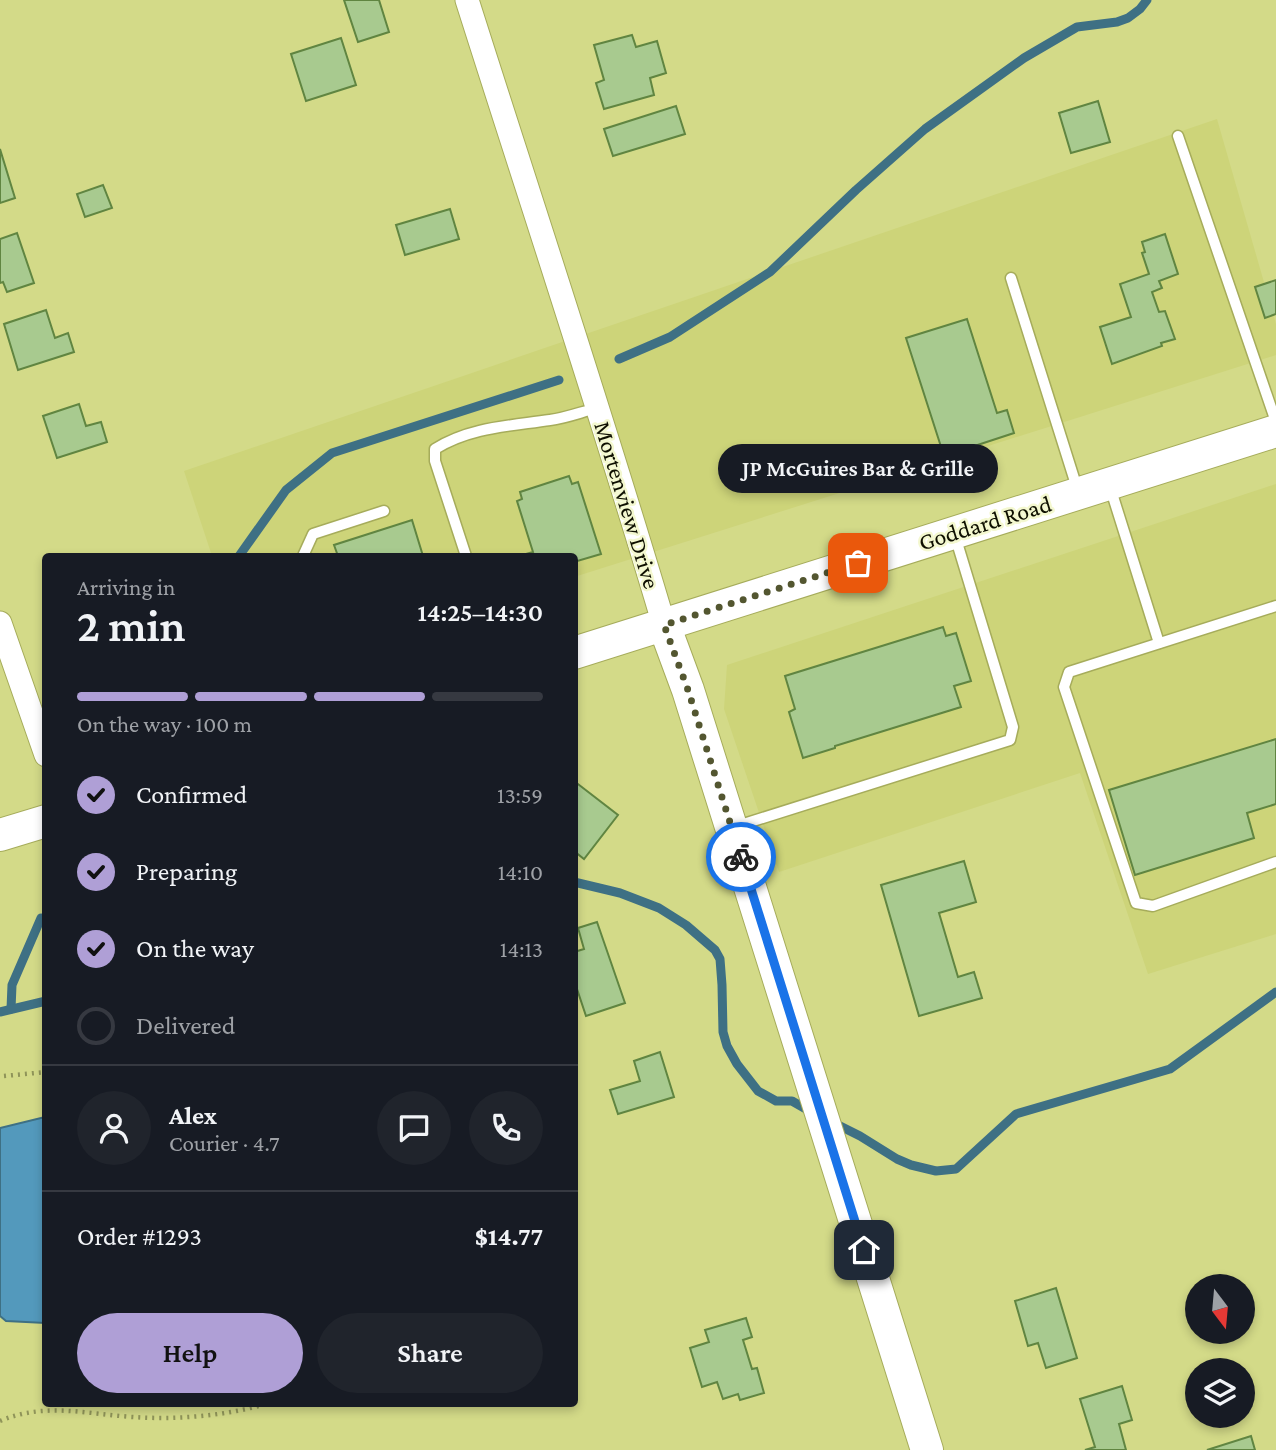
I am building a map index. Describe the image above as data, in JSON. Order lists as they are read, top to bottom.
{
  "streets": {
    "street": ["Mortenview Drive", "Goddard Road"]
  },
  "crossings": [
    ["Mortenview Drive", "Goddard Road"]
  ],
  "places": ["JP McGuires Bar & Grille"],
  "north": "bottom",
  "page": {
    "bubble": "JP McGuires Bar & Grille",
    "heading": ["2 min", "Arriving in", "14:25–14:30"],
    "panel": [
      "Alex",
      "Courier · 4.7",
      "Order #1293",
      "$14.77"
    ],
    "bar": "On the way · 100 m",
    "list": [
      ["Confirmed", "13:59"],
      ["Preparing", "14:10"],
      ["On the way", "14:13"],
      "Delivered"
    ],
    "buttons": ["Help", "Share"]
  }
}
